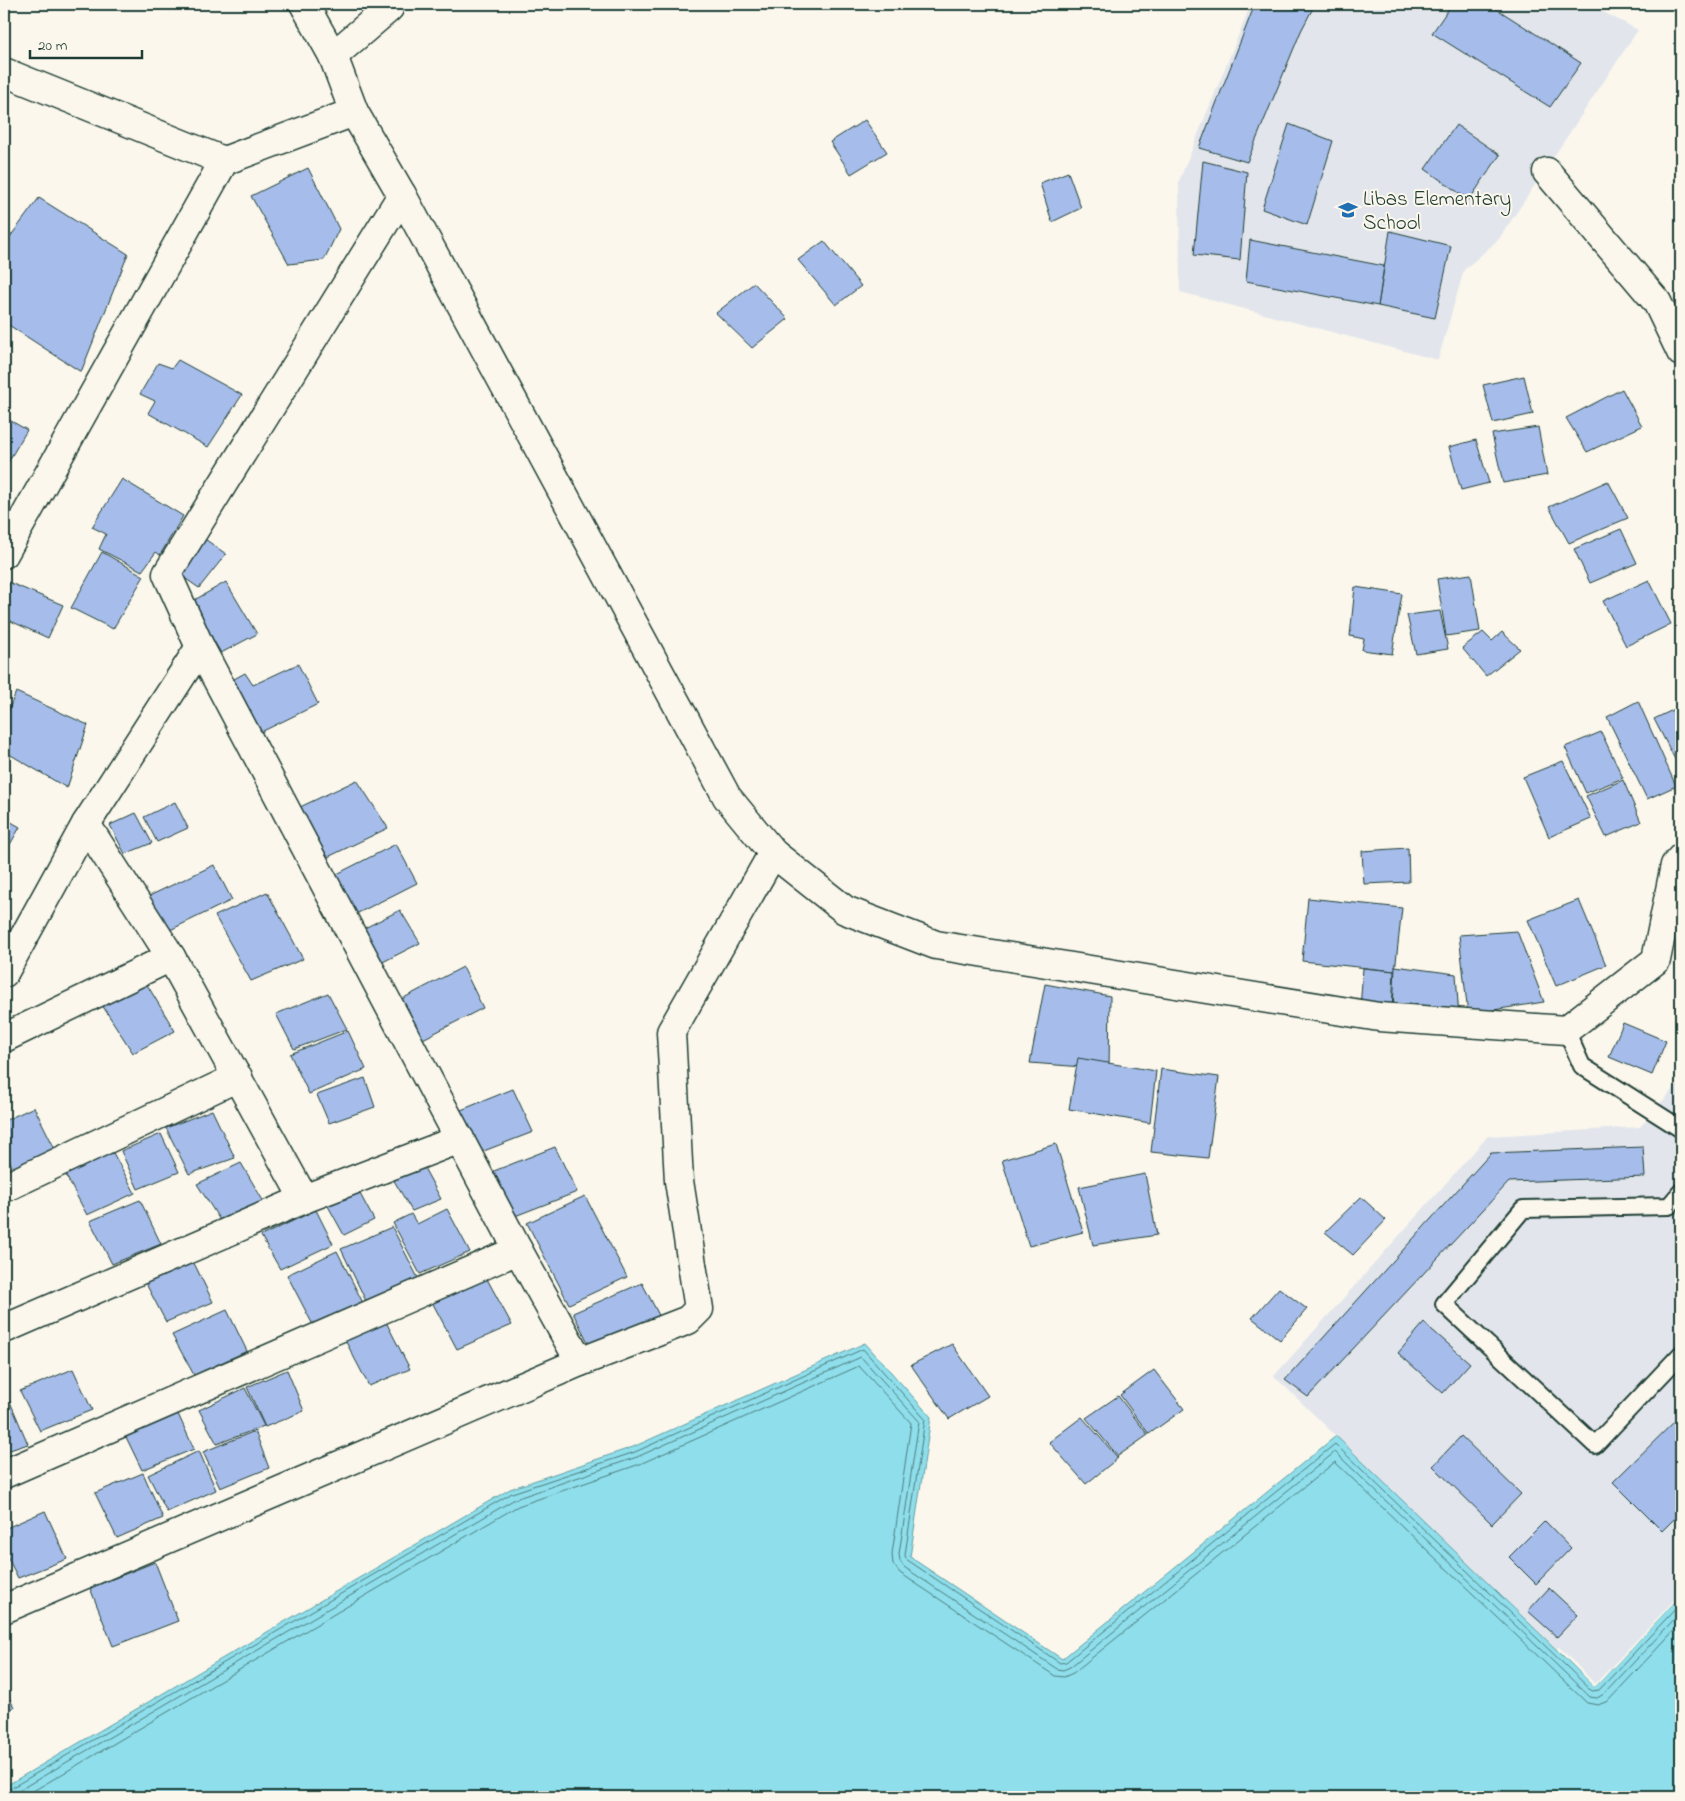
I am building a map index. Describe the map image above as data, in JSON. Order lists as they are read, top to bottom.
{
  "places": {
    "school or university": ["Libas Elementary School"]
  },
  "scale_bar": "20 m"
}
